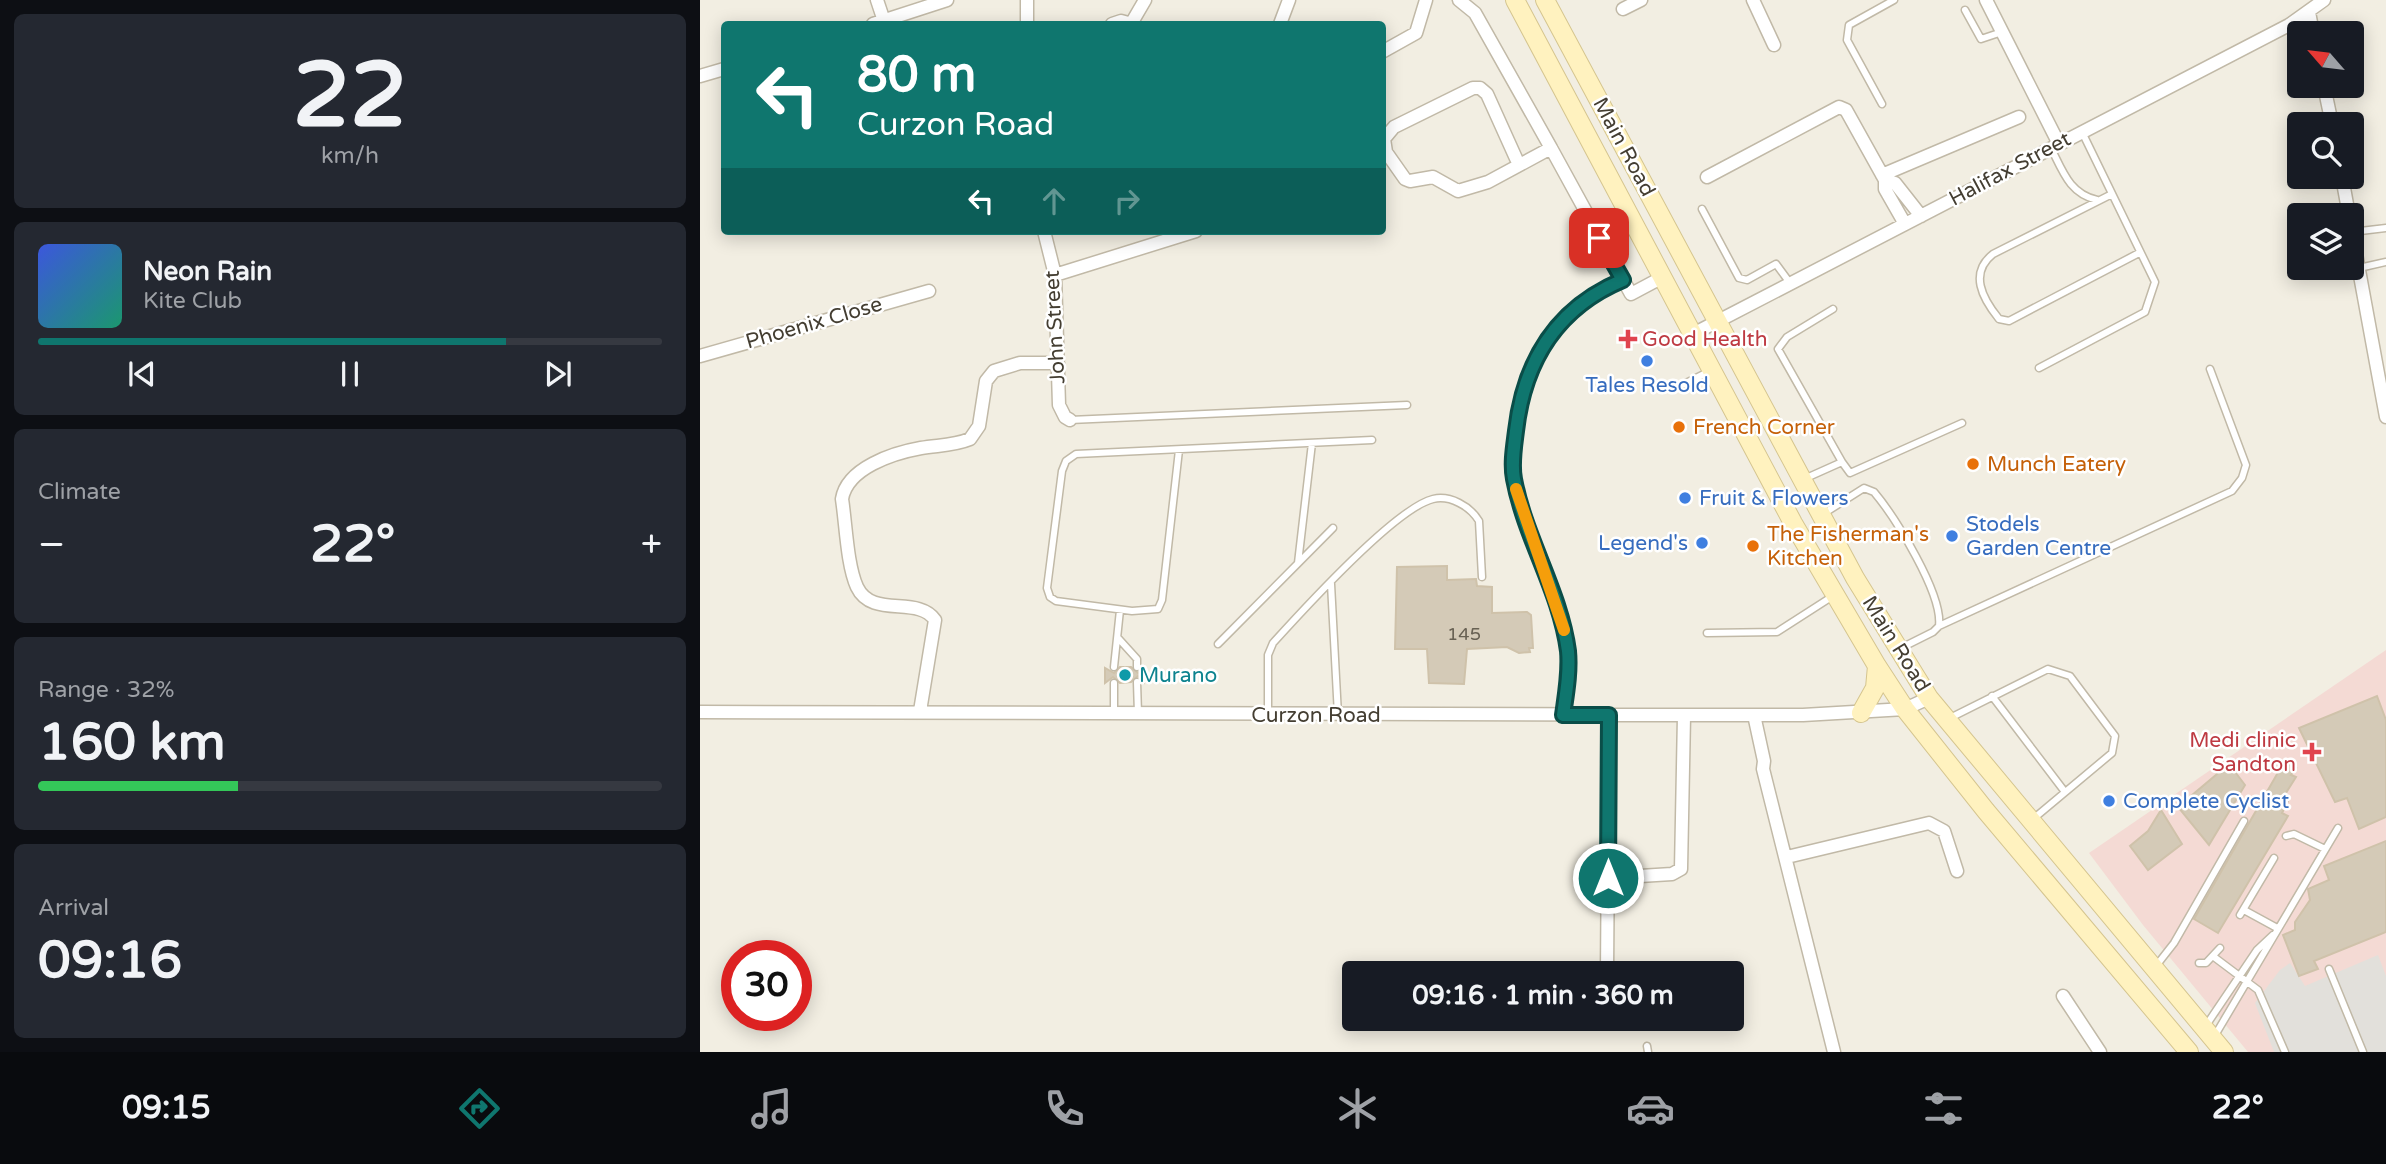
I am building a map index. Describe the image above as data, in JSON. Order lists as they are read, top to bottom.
{
  "streets": {
    "main road": ["Main Road"],
    "street": [
      "Halifax Street",
      "Phoenix Close",
      "John Street",
      "Curzon Road"
    ]
  },
  "crossings": [
    ["Main Road", "Halifax Street"],
    ["Main Road", "Curzon Road"]
  ],
  "places": {
    "health": ["Good Health", "Medi clinic Sandton"],
    "other": [
      "Tales Resold",
      "French Corner",
      "Munch Eatery",
      "Fruit & Flowers",
      "Stodels Garden Centre",
      "Legend's",
      "The Fisherman's Kitchen",
      "Murano",
      "Complete Cyclist"
    ]
  },
  "house_numbers": ["145"],
  "north": "top left",
  "page": {
    "tile": [
      ["22", "km/h"],
      "Climate",
      ["Range · 32%", "160 km"],
      ["Arrival", "09:16"]
    ],
    "turn": ["80 m", "Curzon Road"],
    "song": ["Neon Rain", "Kite Club"],
    "heat": ["−", "22°", "+"],
    "limit": "30",
    "trip": "09:16 · 1 min · 360 m",
    "tabs": ["09:15", "22°"]
  }
}
